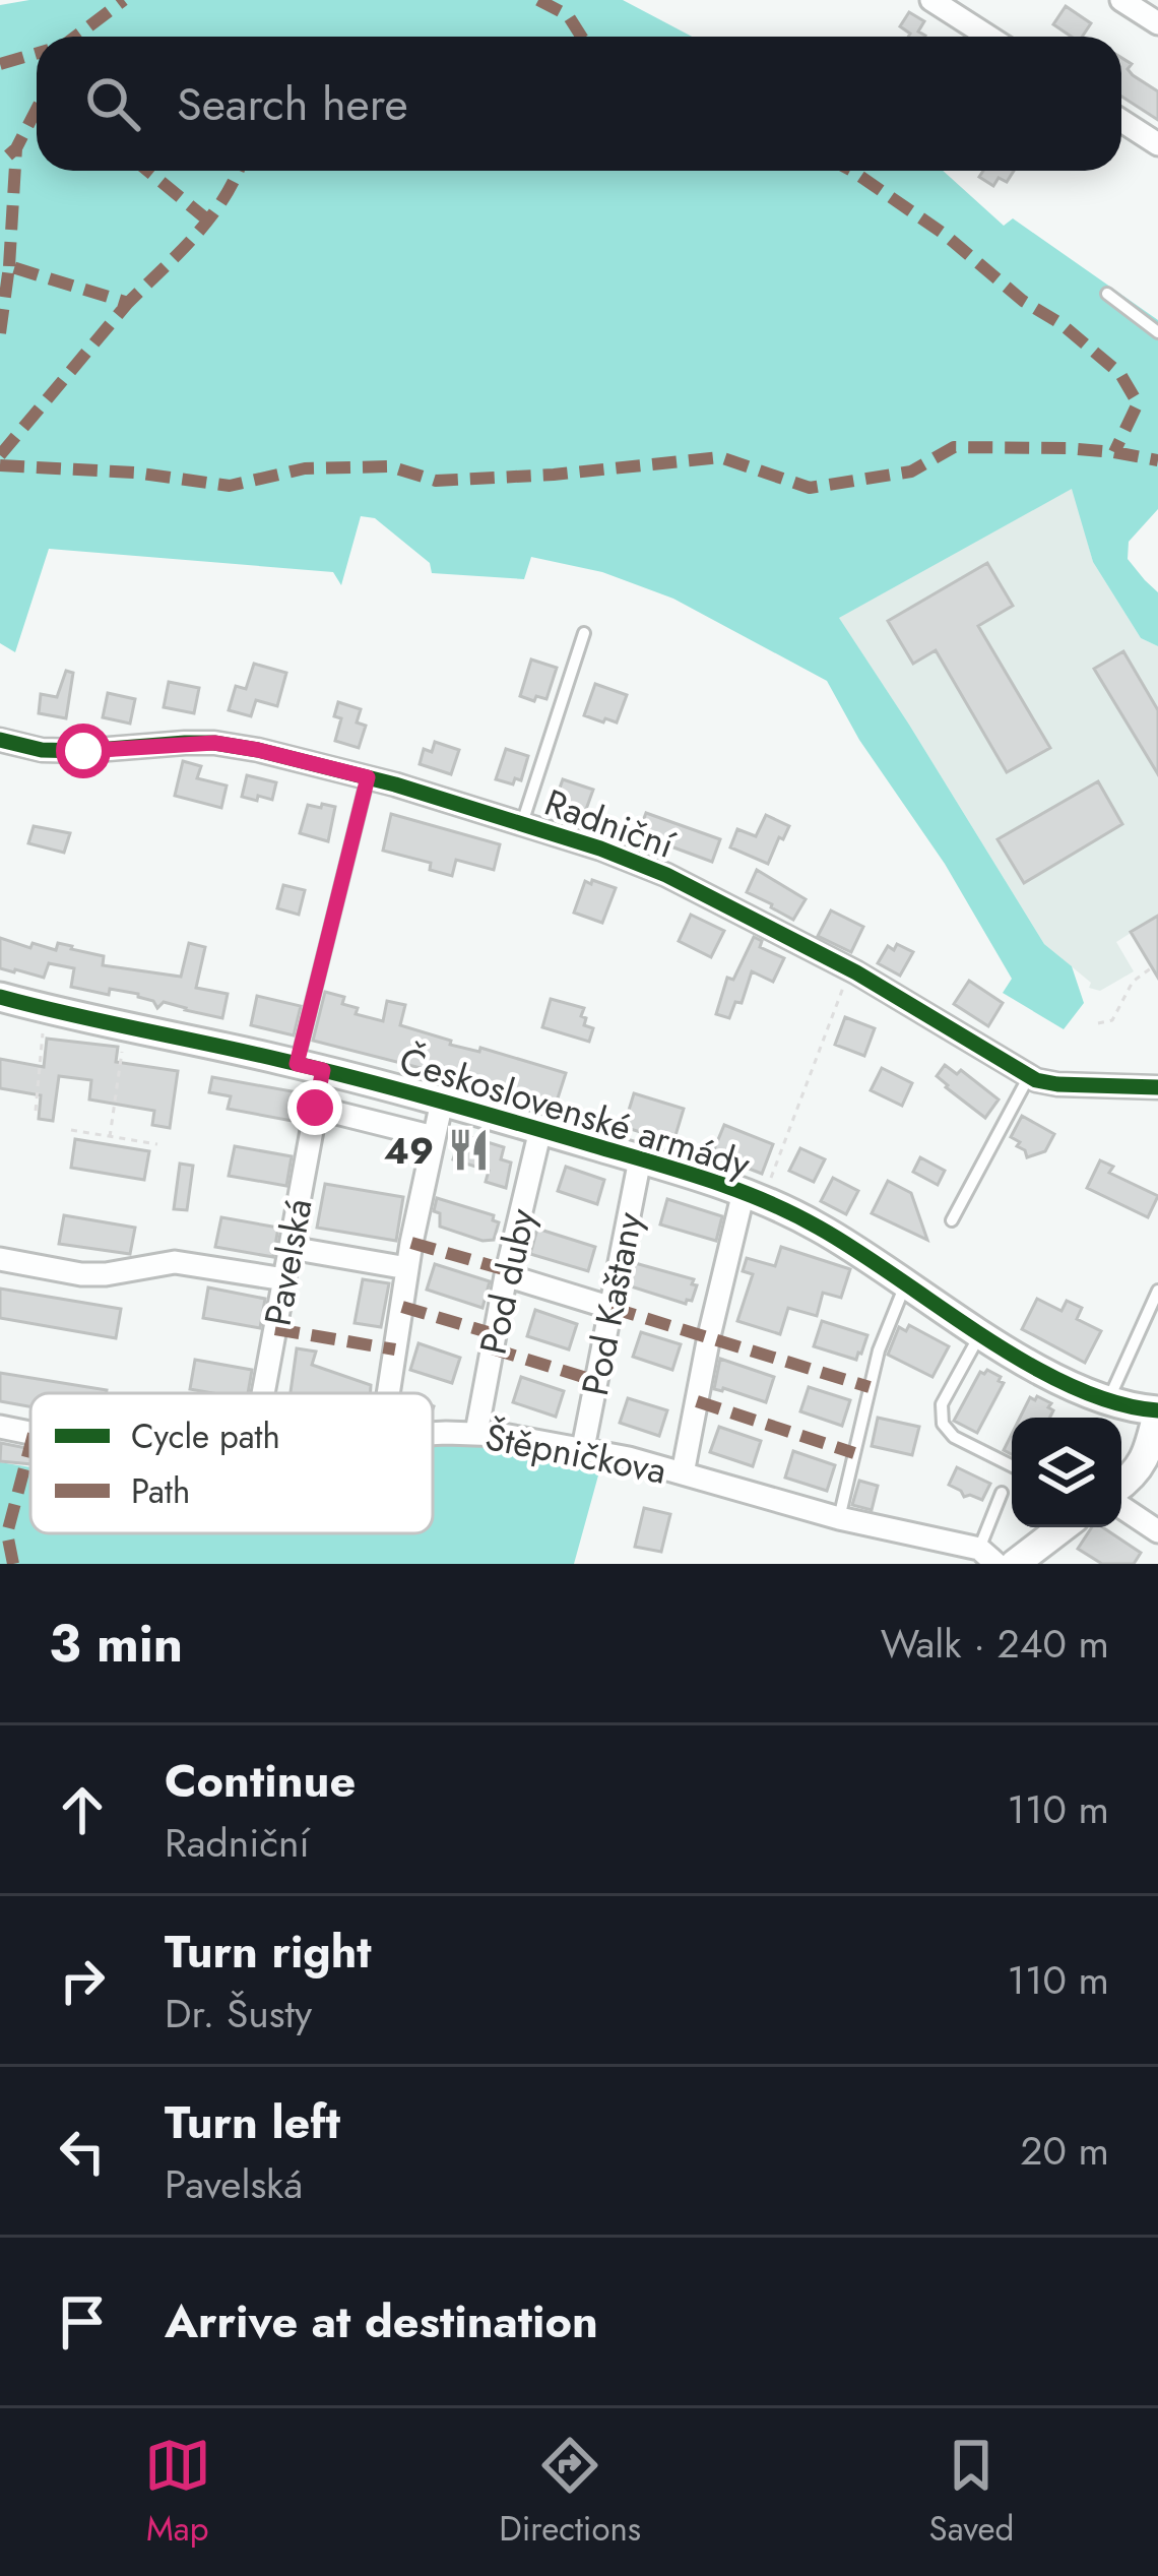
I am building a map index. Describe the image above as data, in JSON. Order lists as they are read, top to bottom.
{
  "streets": {
    "street": [
      "Radniční",
      "Československé armády",
      "Pavelská",
      "Pod duby",
      "Pod Kaštany",
      "Štěpničkova"
    ]
  },
  "crossings": [
    ["Československé armády", "Pavelská"],
    ["Československé armády", "Pod duby"],
    ["Československé armády", "Pod Kaštany"],
    ["Pod duby", "Štěpničkova"],
    ["Pod Kaštany", "Štěpničkova"]
  ],
  "places": {
    "restaurant": ["49"]
  },
  "legend": ["Cycle path", "Path"],
  "page": {
    "search": "Search here",
    "heading": ["3 min", "Walk · 240 m"],
    "list": [
      ["Continue", "Radniční", "110 m"],
      ["Turn right", "Dr. Šusty", "110 m"],
      ["Turn left", "Pavelská", "20 m"],
      "Arrive at destination"
    ],
    "nav": ["Map", "Directions", "Saved"]
  }
}
